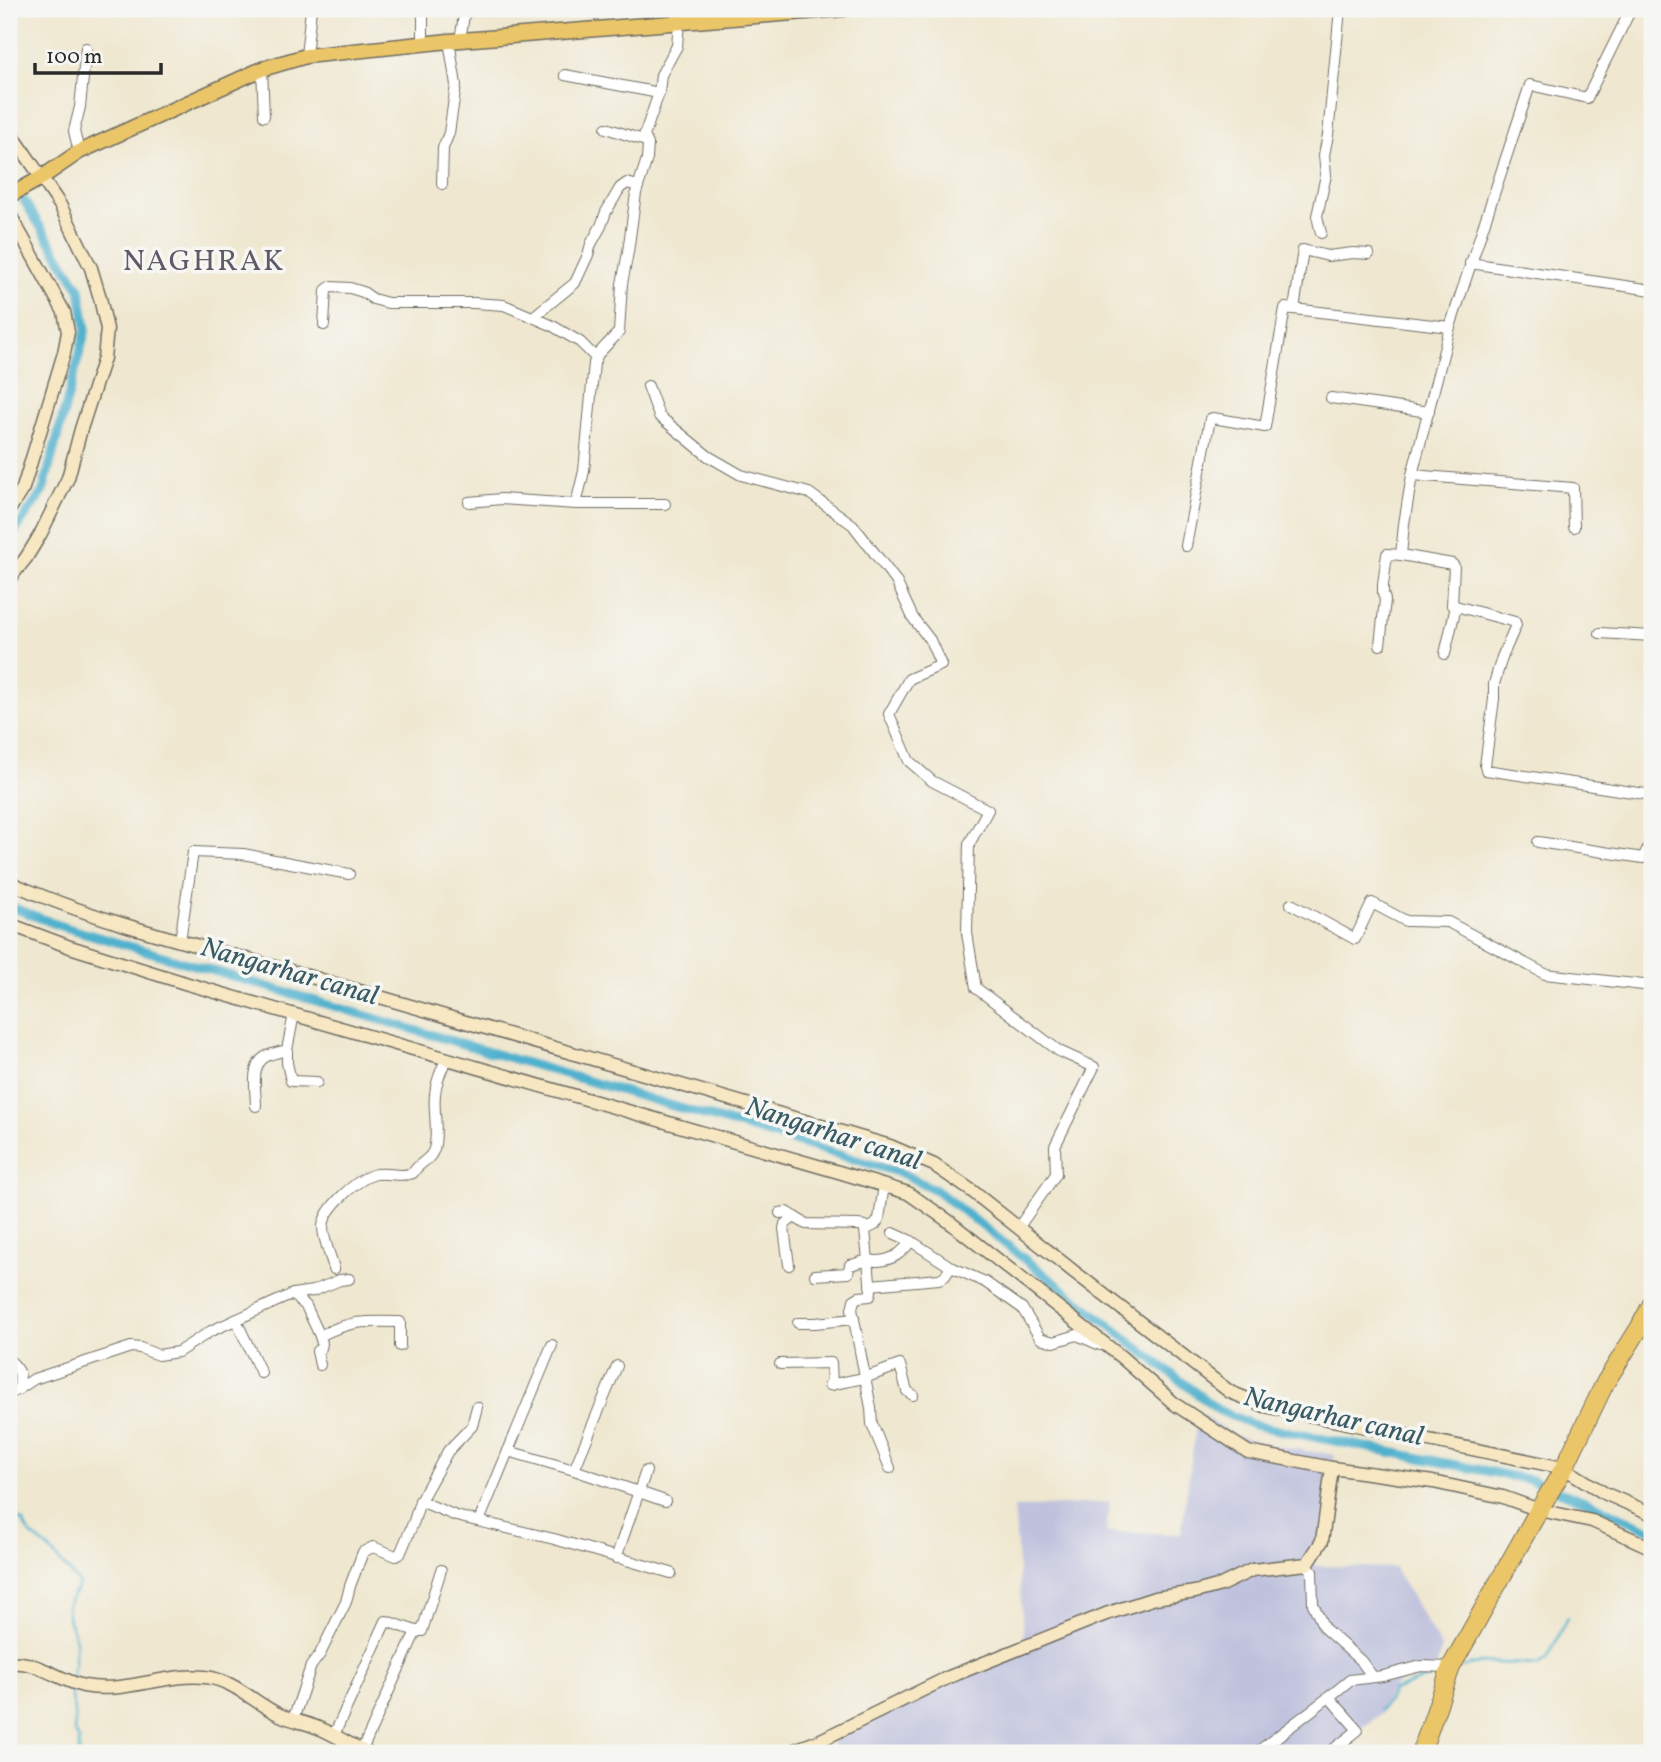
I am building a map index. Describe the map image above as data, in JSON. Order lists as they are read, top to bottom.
{
  "districts": ["NAGHRAK"],
  "water": ["Nangarhar canal"],
  "scale_bar": "100 m"
}
